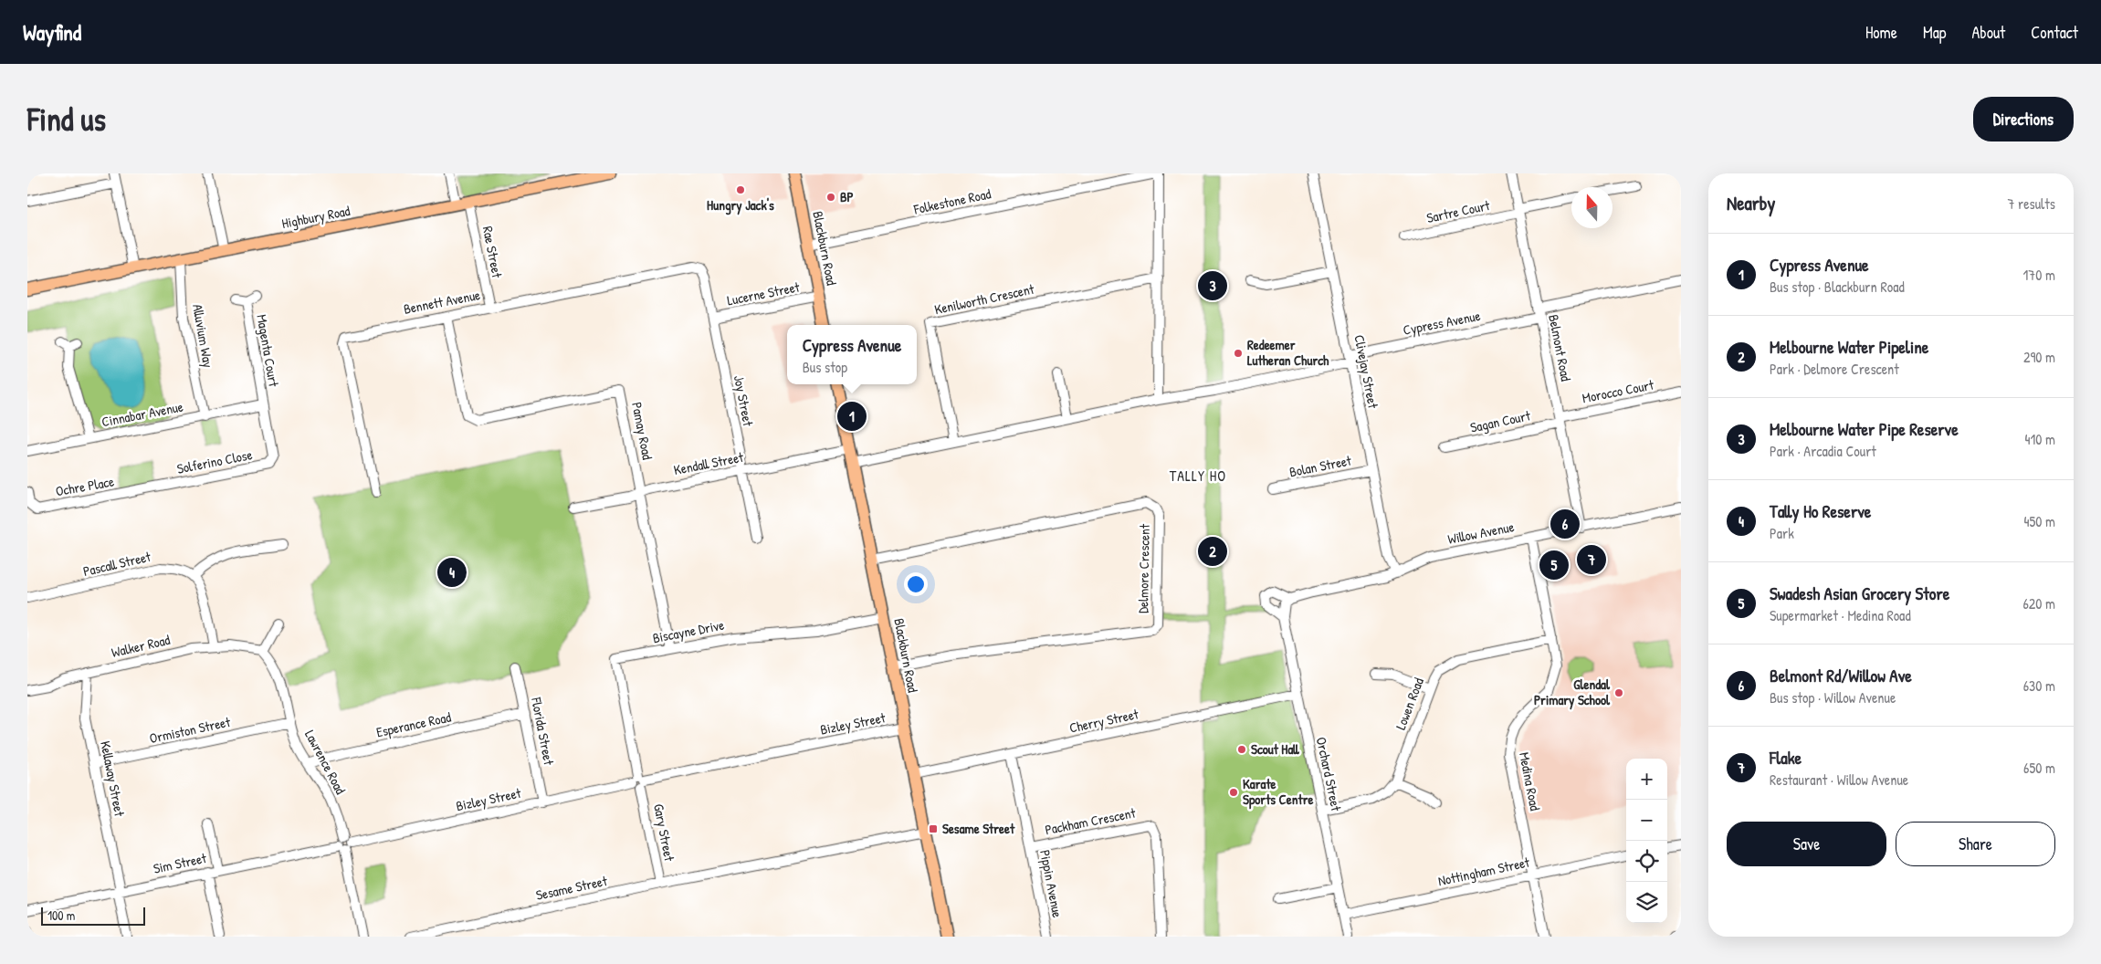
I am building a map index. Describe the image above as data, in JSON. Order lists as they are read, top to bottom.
{
  "streets": {
    "main road": ["Highbury Road", "Blackburn Road"],
    "street": [
      "Folkestone Road",
      "Sartre Court",
      "Rae Street",
      "Lucerne Street",
      "Kenilworth Crescent",
      "Bennett Avenue",
      "Cypress Avenue",
      "Alluvium Way",
      "Belmont Road",
      "Magenta Court",
      "Clivejay Street",
      "Morocco Court",
      "Joy Street",
      "Cinnabar Avenue",
      "Sagan Court",
      "Pamay Road",
      "Solferino Close",
      "Kendall Street",
      "Bolan Street",
      "Ochre Place",
      "Willow Avenue",
      "Pascall Street",
      "Delmore Crescent",
      "Biscayne Drive",
      "Walker Road",
      "Lowen Road",
      "Cherry Street",
      "Bizley Street",
      "Esperance Road",
      "Ormiston Street",
      "Florida Street",
      "Lawrence Road",
      "Orchard Street",
      "Kellaway Street",
      "Medina Road",
      "Packham Crescent",
      "Gary Street",
      "Sim Street",
      "Nottingham Street",
      "Pippin Avenue",
      "Sesame Street"
    ]
  },
  "crossings": [
    ["Folkestone Road", "Blackburn Road"],
    ["Folkestone Road", "Kenilworth Crescent"],
    ["Folkestone Road", "Cypress Avenue"],
    ["Sartre Court", "Belmont Road"],
    ["Highbury Road", "Rae Street"],
    ["Highbury Road", "Alluvium Way"],
    ["Blackburn Road", "Lucerne Street"],
    ["Blackburn Road", "Cypress Avenue"],
    ["Blackburn Road", "Kendall Street"],
    ["Blackburn Road", "Delmore Crescent"],
    ["Blackburn Road", "Biscayne Drive"],
    ["Blackburn Road", "Cherry Street"],
    ["Blackburn Road", "Bizley Street"],
    ["Blackburn Road", "Sesame Street"],
    ["Rae Street", "Bennett Avenue"],
    ["Lucerne Street", "Joy Street"],
    ["Kenilworth Crescent", "Cypress Avenue"],
    ["Bennett Avenue", "Joy Street"],
    ["Bennett Avenue", "Pamay Road"],
    ["Cypress Avenue", "Belmont Road"],
    ["Cypress Avenue", "Clivejay Street"],
    ["Alluvium Way", "Cinnabar Avenue"],
    ["Belmont Road", "Morocco Court"],
    ["Belmont Road", "Sagan Court"],
    ["Belmont Road", "Willow Avenue"],
    ["Magenta Court", "Cinnabar Avenue"],
    ["Magenta Court", "Solferino Close"],
    ["Clivejay Street", "Bolan Street"],
    ["Clivejay Street", "Willow Avenue"],
    ["Morocco Court", "Sagan Court"],
    ["Joy Street", "Kendall Street"],
    ["Cinnabar Avenue", "Solferino Close"],
    ["Pamay Road", "Kendall Street"],
    ["Pamay Road", "Biscayne Drive"],
    ["Solferino Close", "Ochre Place"],
    ["Willow Avenue", "Medina Road"],
    ["Biscayne Drive", "Bizley Street"],
    ["Biscayne Drive", "Gary Street"],
    ["Walker Road", "Lawrence Road"],
    ["Walker Road", "Kellaway Street"],
    ["Lowen Road", "Orchard Street"],
    ["Lowen Road", "Medina Road"],
    ["Cherry Street", "Orchard Street"],
    ["Cherry Street", "Pippin Avenue"],
    ["Bizley Street", "Florida Street"],
    ["Bizley Street", "Lawrence Road"],
    ["Bizley Street", "Gary Street"],
    ["Bizley Street", "Sim Street"],
    ["Esperance Road", "Florida Street"],
    ["Esperance Road", "Lawrence Road"],
    ["Ormiston Street", "Lawrence Road"],
    ["Ormiston Street", "Kellaway Street"],
    ["Lawrence Road", "Sim Street"],
    ["Orchard Street", "Nottingham Street"],
    ["Kellaway Street", "Sim Street"],
    ["Medina Road", "Nottingham Street"],
    ["Packham Crescent", "Pippin Avenue"],
    ["Gary Street", "Sesame Street"]
  ],
  "districts": ["TALLY HO"],
  "places": {
    "other": [
      "Hungry Jack's",
      "BP",
      "Redeemer Lutheran Church",
      "Glendal Primary School",
      "Scout Hall",
      "Karate Sports Centre"
    ],
    "transit": ["Sesame Street"]
  },
  "scale_bar": "100 m",
  "north": "top",
  "page": {
    "header": "Wayfind",
    "nav": [
      "Home",
      "Map",
      "About",
      "Contact"
    ],
    "buttons": [
      "Directions",
      ["Save", "Share"]
    ],
    "title": "Find us",
    "heading": ["Nearby", "7 results"],
    "list": [
      {
        "mark": "1",
        "name": "Cypress Avenue",
        "note": "Bus stop · Blackburn Road",
        "value": "170 m"
      },
      {
        "mark": "2",
        "name": "Melbourne Water Pipeline",
        "note": "Park · Delmore Crescent",
        "value": "290 m"
      },
      {
        "mark": "3",
        "name": "Melbourne Water Pipe Reserve",
        "note": "Park · Arcadia Court",
        "value": "410 m"
      },
      {
        "mark": "4",
        "name": "Tally Ho Reserve",
        "note": "Park",
        "value": "450 m"
      },
      {
        "mark": "5",
        "name": "Swadesh Asian Grocery Store",
        "note": "Supermarket · Medina Road",
        "value": "620 m"
      },
      {
        "mark": "6",
        "name": "Belmont Rd/Willow Ave",
        "note": "Bus stop · Willow Avenue",
        "value": "630 m"
      },
      {
        "mark": "7",
        "name": "Flake",
        "note": "Restaurant · Willow Avenue",
        "value": "650 m"
      }
    ],
    "pins": [
      "3",
      "1",
      "6",
      "2",
      "7",
      "5",
      "4"
    ],
    "popup": ["Cypress Avenue", "Bus stop"],
    "map_buttons": ["+", "−"],
    "scale": "100 m"
  }
}
